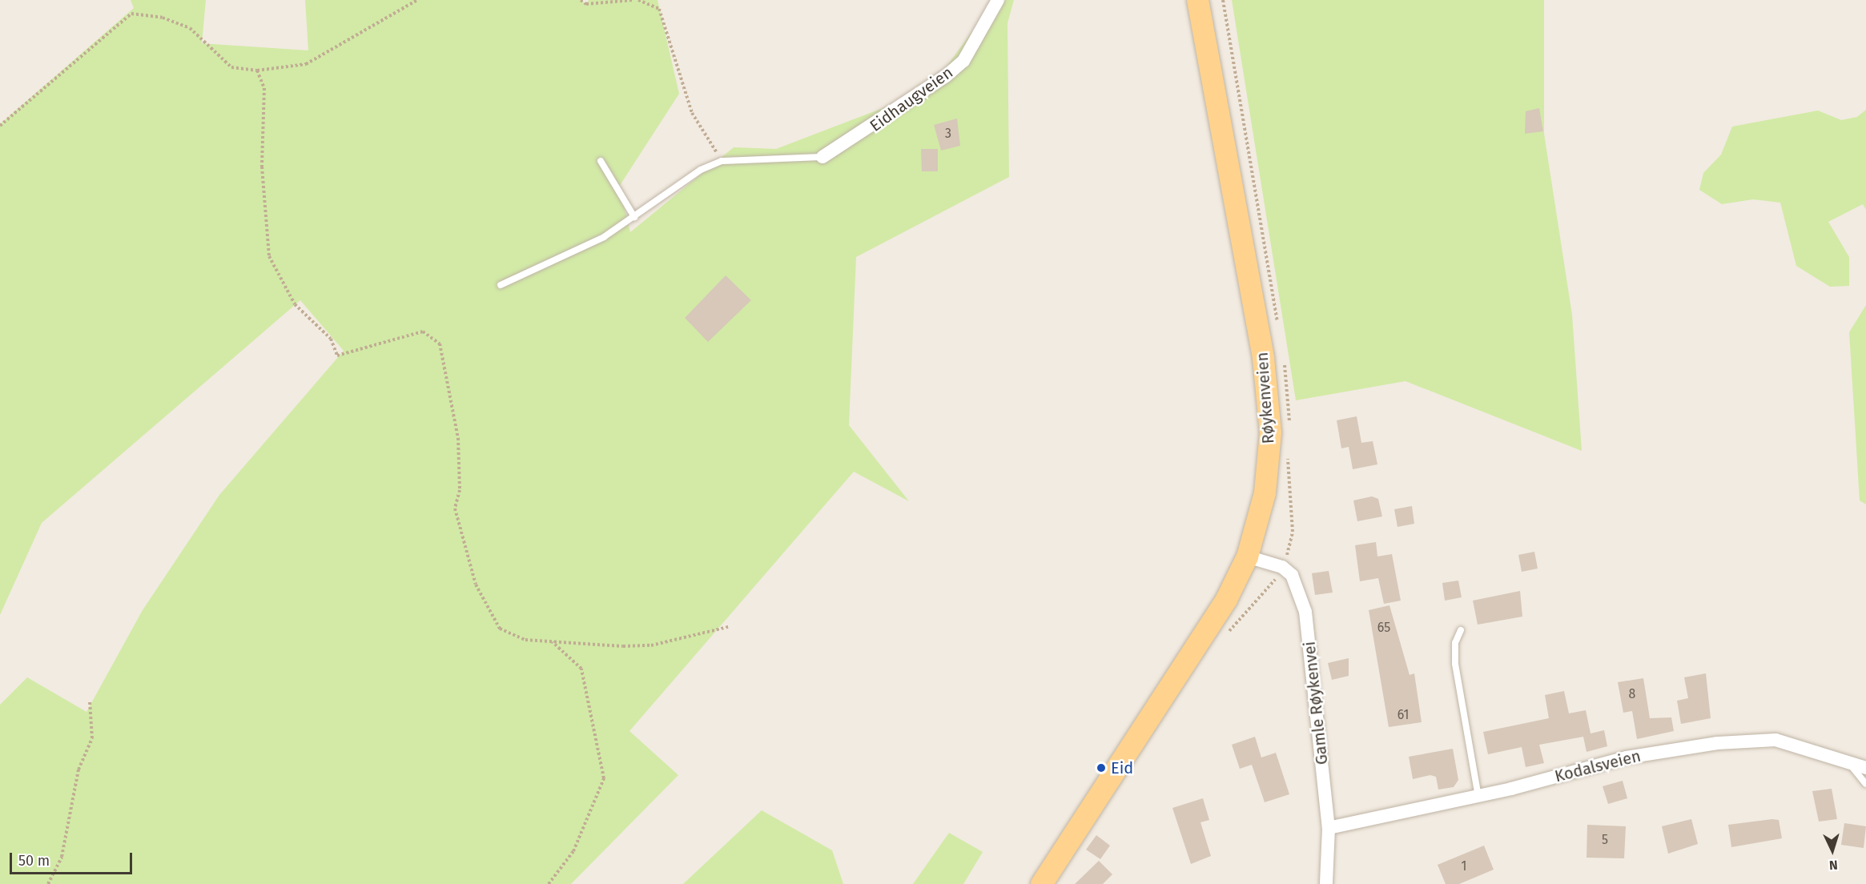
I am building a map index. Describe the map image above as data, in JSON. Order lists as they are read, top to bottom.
{
  "streets": {
    "main road": ["Røykenveien"],
    "street": ["Eidhaugveien", "Gamle Røykenvei", "Kodalsveien"]
  },
  "crossings": [
    ["Røykenveien", "Gamle Røykenvei"],
    ["Gamle Røykenvei", "Kodalsveien"]
  ],
  "places": ["Eid"],
  "house_numbers": [
    "3",
    "65",
    "8",
    "61",
    "5",
    "1"
  ],
  "scale_bar": "50 m",
  "north": "bottom"
}
